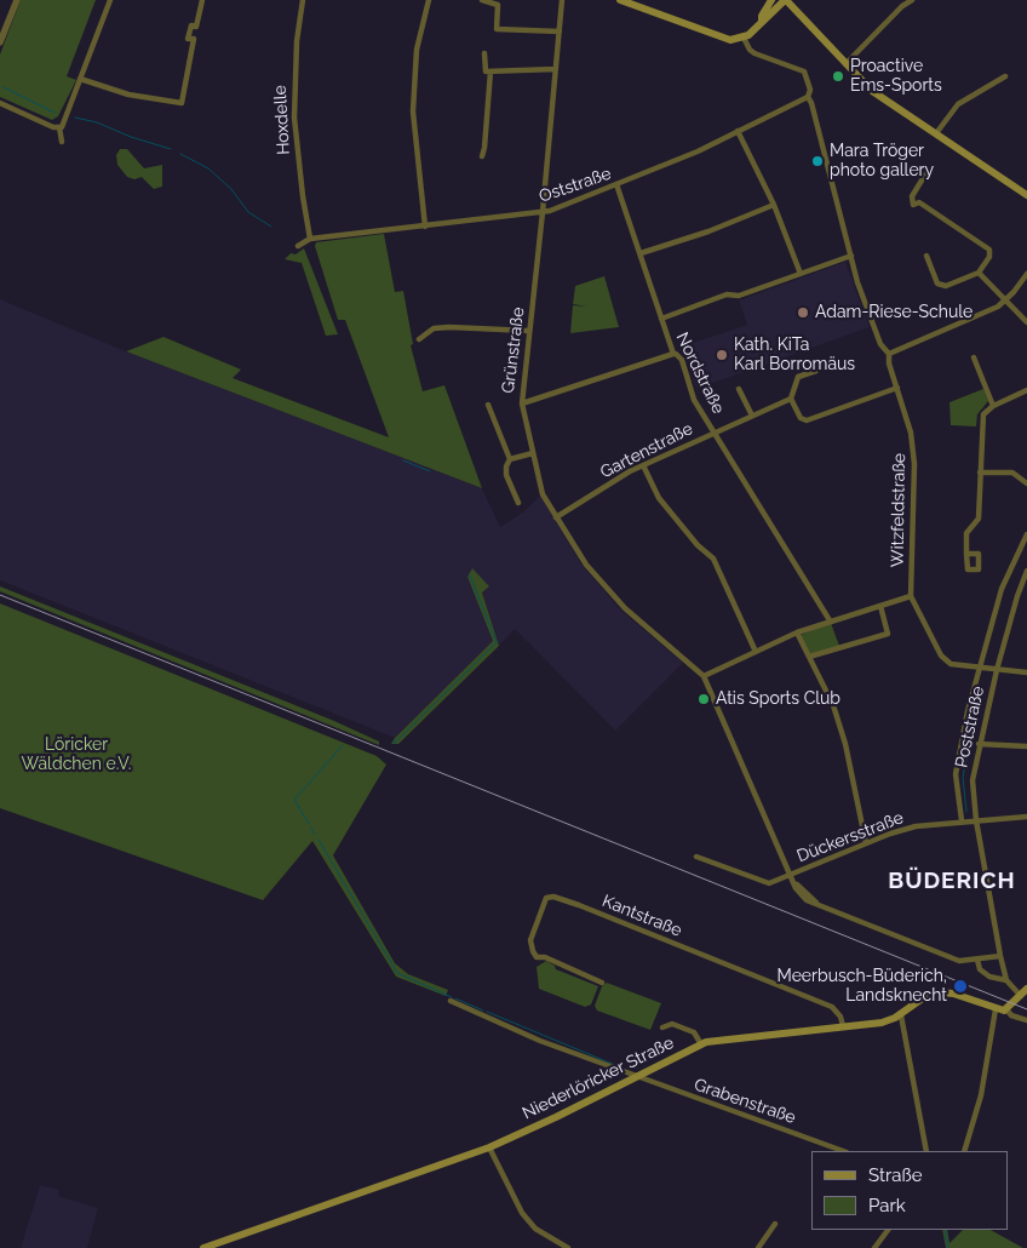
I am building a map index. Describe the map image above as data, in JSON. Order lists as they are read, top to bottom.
{
  "streets": {
    "main road": ["Niederlöricker Straße"],
    "street": [
      "Hoxdelle",
      "Oststraße",
      "Grünstraße",
      "Nordstraße",
      "Gartenstraße",
      "Witzfeldstraße",
      "Poststraße",
      "Dückersstraße",
      "Kantstraße",
      "Grabenstraße"
    ]
  },
  "crossings": [
    ["Hoxdelle", "Oststraße"],
    ["Oststraße", "Grünstraße"],
    ["Oststraße", "Nordstraße"],
    ["Oststraße", "Witzfeldstraße"],
    ["Grünstraße", "Gartenstraße"],
    ["Nordstraße", "Gartenstraße"],
    ["Poststraße", "Dückersstraße"],
    ["Kantstraße", "Niederlöricker Straße"],
    ["Niederlöricker Straße", "Grabenstraße"]
  ],
  "districts": ["BÜDERICH"],
  "parks": ["Löricker Wäldchen e.V."],
  "places": [
    "Proactive Ems-Sports",
    "Mara Tröger photo gallery",
    "Adam-Riese-Schule",
    "Kath. KiTa Karl Borromäus",
    "Atis Sports Club",
    "Meerbusch-Büderich, Landsknecht"
  ],
  "legend": ["Straße", "Park"]
}
